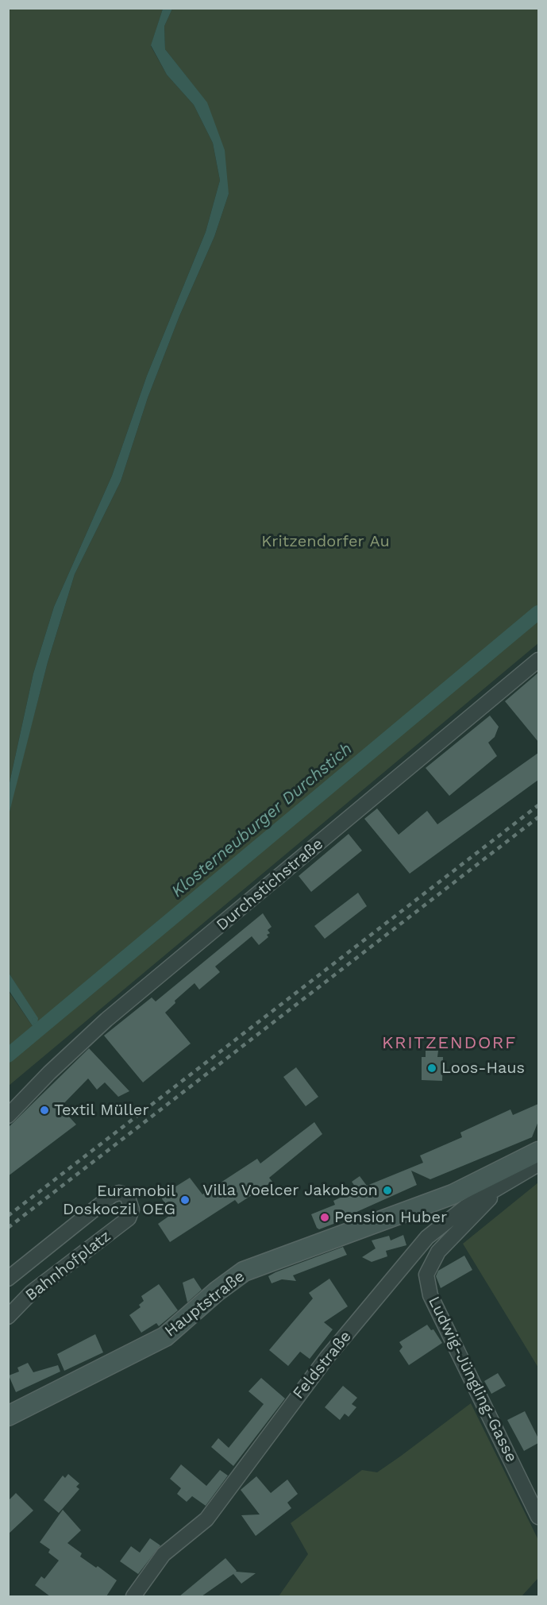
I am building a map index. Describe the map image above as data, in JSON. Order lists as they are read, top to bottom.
{
  "streets": {
    "main road": ["Hauptstraße"],
    "street": [
      "Durchstichstraße",
      "Bahnhofplatz",
      "Feldstraße",
      "Ludwig-Jüngling-Gasse"
    ]
  },
  "crossings": [
    ["Feldstraße", "Ludwig-Jüngling-Gasse"]
  ],
  "districts": ["KRITZENDORF"],
  "water": ["Klosterneuburger Durchstich"],
  "parks": ["Kritzendorfer Au"],
  "places": [
    "Loos-Haus",
    "Textil Müller",
    "Villa Voelcer Jakobson",
    "Euramobil Doskoczil OEG",
    "Pension Huber"
  ]
}
